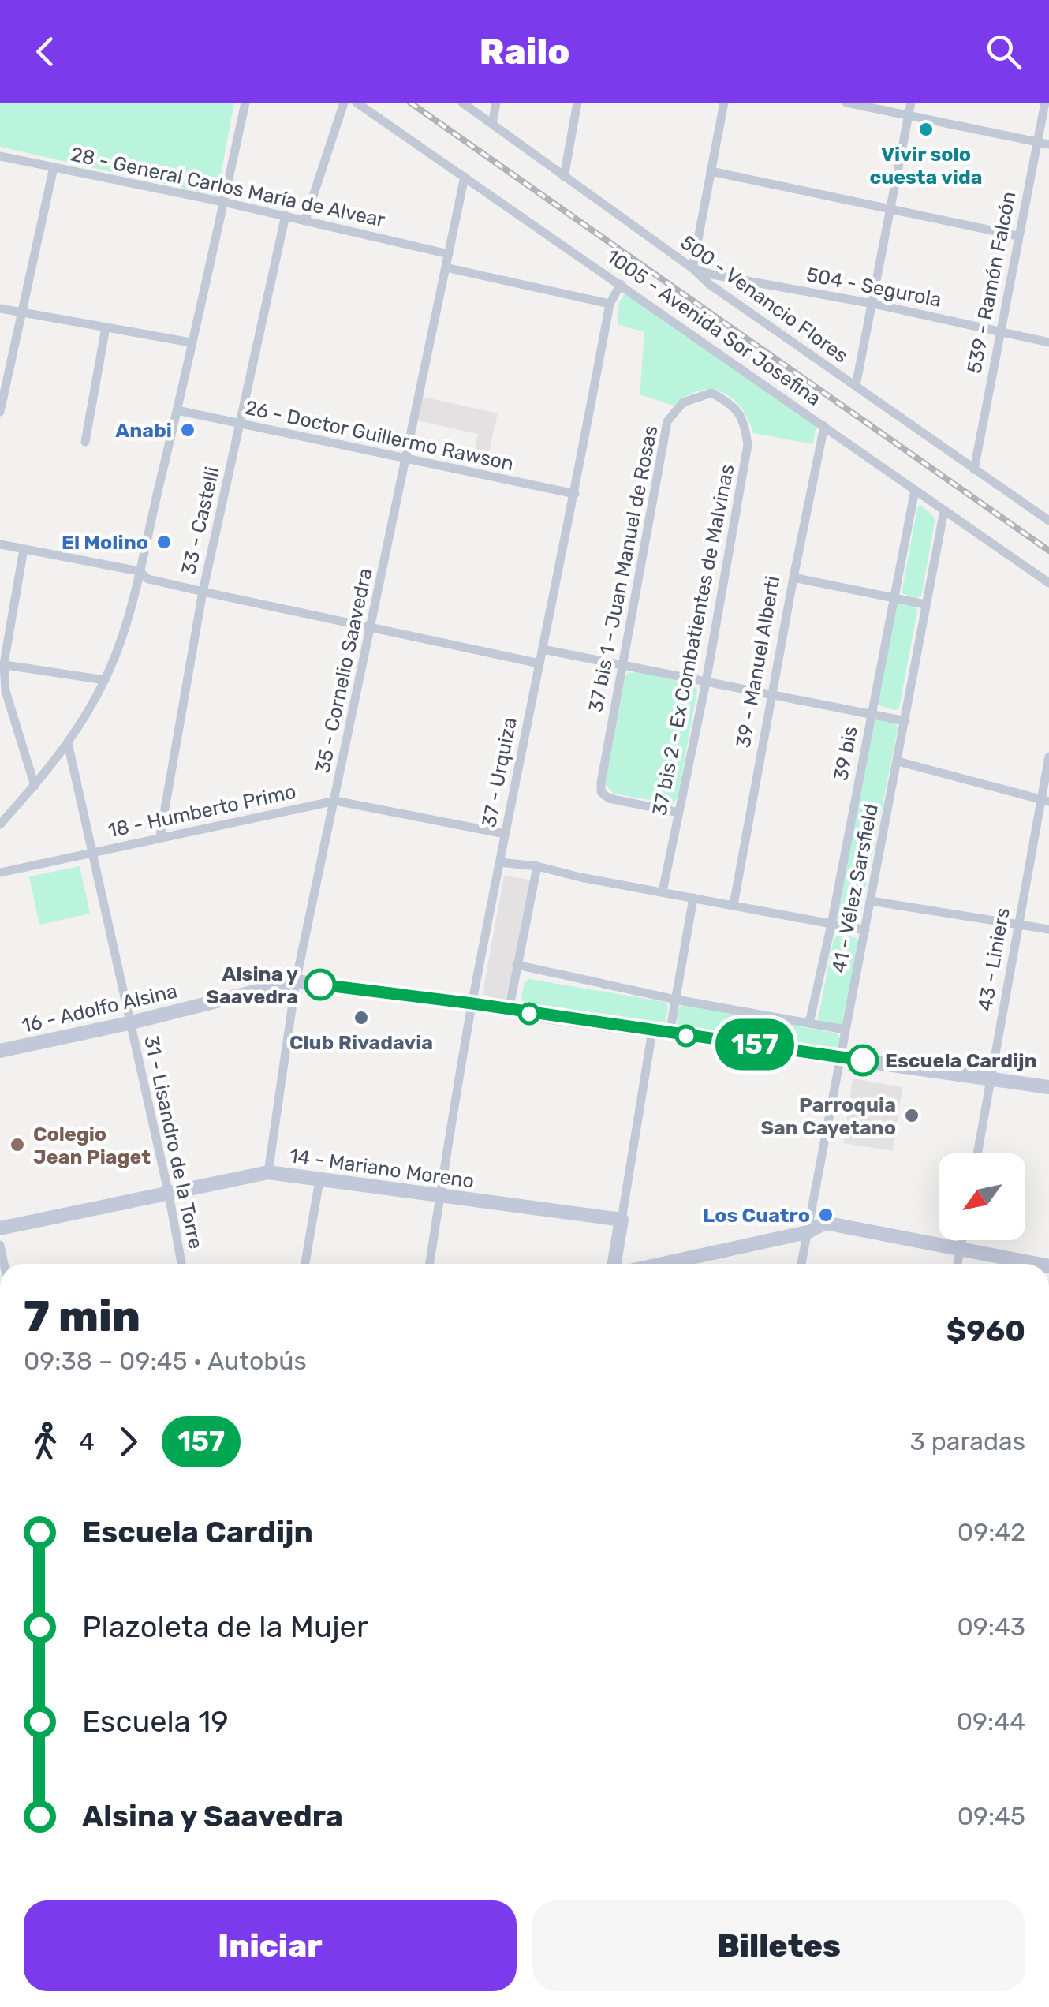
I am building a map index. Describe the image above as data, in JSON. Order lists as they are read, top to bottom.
{
  "streets": {
    "street": [
      "28 - General Carlos María de Alvear",
      "539 - Ramón Falcón",
      "504 - Segurola",
      "500 - Venancio Flores",
      "1005 - Avenida Sor Josefina",
      "26 - Doctor Guillermo Rawson",
      "33 - Castelli",
      "37 bis 1 - Juan Manuel de Rosas",
      "37 bis 2 - Ex Combatientes de Malvinas",
      "39 - Manuel Alberti",
      "35 - Cornelio Saavedra",
      "39 bis",
      "37 - Urquiza",
      "18 - Humberto Primo",
      "41 - Vélez Sarsfield",
      "43 - Liniers",
      "16 - Adolfo Alsina",
      "31 - Lisandro de la Torre",
      "14 - Mariano Moreno"
    ]
  },
  "crossings": [
    ["28 - General Carlos María de Alvear", "33 - Castelli"],
    ["28 - General Carlos María de Alvear", "35 - Cornelio Saavedra"],
    ["539 - Ramón Falcón", "504 - Segurola"],
    ["539 - Ramón Falcón", "500 - Venancio Flores"],
    ["504 - Segurola", "500 - Venancio Flores"],
    ["1005 - Avenida Sor Josefina", "39 - Manuel Alberti"],
    ["1005 - Avenida Sor Josefina", "35 - Cornelio Saavedra"],
    ["1005 - Avenida Sor Josefina", "39 bis"],
    ["1005 - Avenida Sor Josefina", "37 - Urquiza"],
    ["1005 - Avenida Sor Josefina", "41 - Vélez Sarsfield"],
    ["26 - Doctor Guillermo Rawson", "33 - Castelli"],
    ["26 - Doctor Guillermo Rawson", "35 - Cornelio Saavedra"],
    ["26 - Doctor Guillermo Rawson", "37 - Urquiza"],
    ["33 - Castelli", "18 - Humberto Primo"],
    ["37 bis 1 - Juan Manuel de Rosas", "37 bis 2 - Ex Combatientes de Malvinas"],
    ["35 - Cornelio Saavedra", "18 - Humberto Primo"],
    ["35 - Cornelio Saavedra", "16 - Adolfo Alsina"],
    ["35 - Cornelio Saavedra", "14 - Mariano Moreno"],
    ["37 - Urquiza", "18 - Humberto Primo"],
    ["37 - Urquiza", "16 - Adolfo Alsina"],
    ["37 - Urquiza", "14 - Mariano Moreno"],
    ["18 - Humberto Primo", "31 - Lisandro de la Torre"],
    ["41 - Vélez Sarsfield", "16 - Adolfo Alsina"],
    ["43 - Liniers", "16 - Adolfo Alsina"],
    ["16 - Adolfo Alsina", "31 - Lisandro de la Torre"],
    ["31 - Lisandro de la Torre", "14 - Mariano Moreno"]
  ],
  "places": [
    "Vivir solo cuesta vida",
    "Anabi",
    "El Molino",
    "Alsina y Saavedra",
    "Club Rivadavia",
    "Escuela Cardijn",
    "Parroquia San Cayetano",
    "Colegio Jean Piaget",
    "Los Cuatro"
  ],
  "lines": ["bus line 157"],
  "north": "bottom left",
  "page": {
    "header": "Railo",
    "on_map": "157",
    "heading": ["7 min", "09:38 – 09:45 · Autobús", "$960"],
    "legs": ["4", "157", "3 paradas"],
    "list": [
      {
        "name": "Escuela Cardijn",
        "value": "09:42"
      },
      {
        "name": "Plazoleta de la Mujer",
        "value": "09:43"
      },
      {
        "name": "Escuela 19",
        "value": "09:44"
      },
      {
        "name": "Alsina y Saavedra",
        "value": "09:45"
      }
    ],
    "buttons": ["Iniciar", "Billetes"]
  }
}
